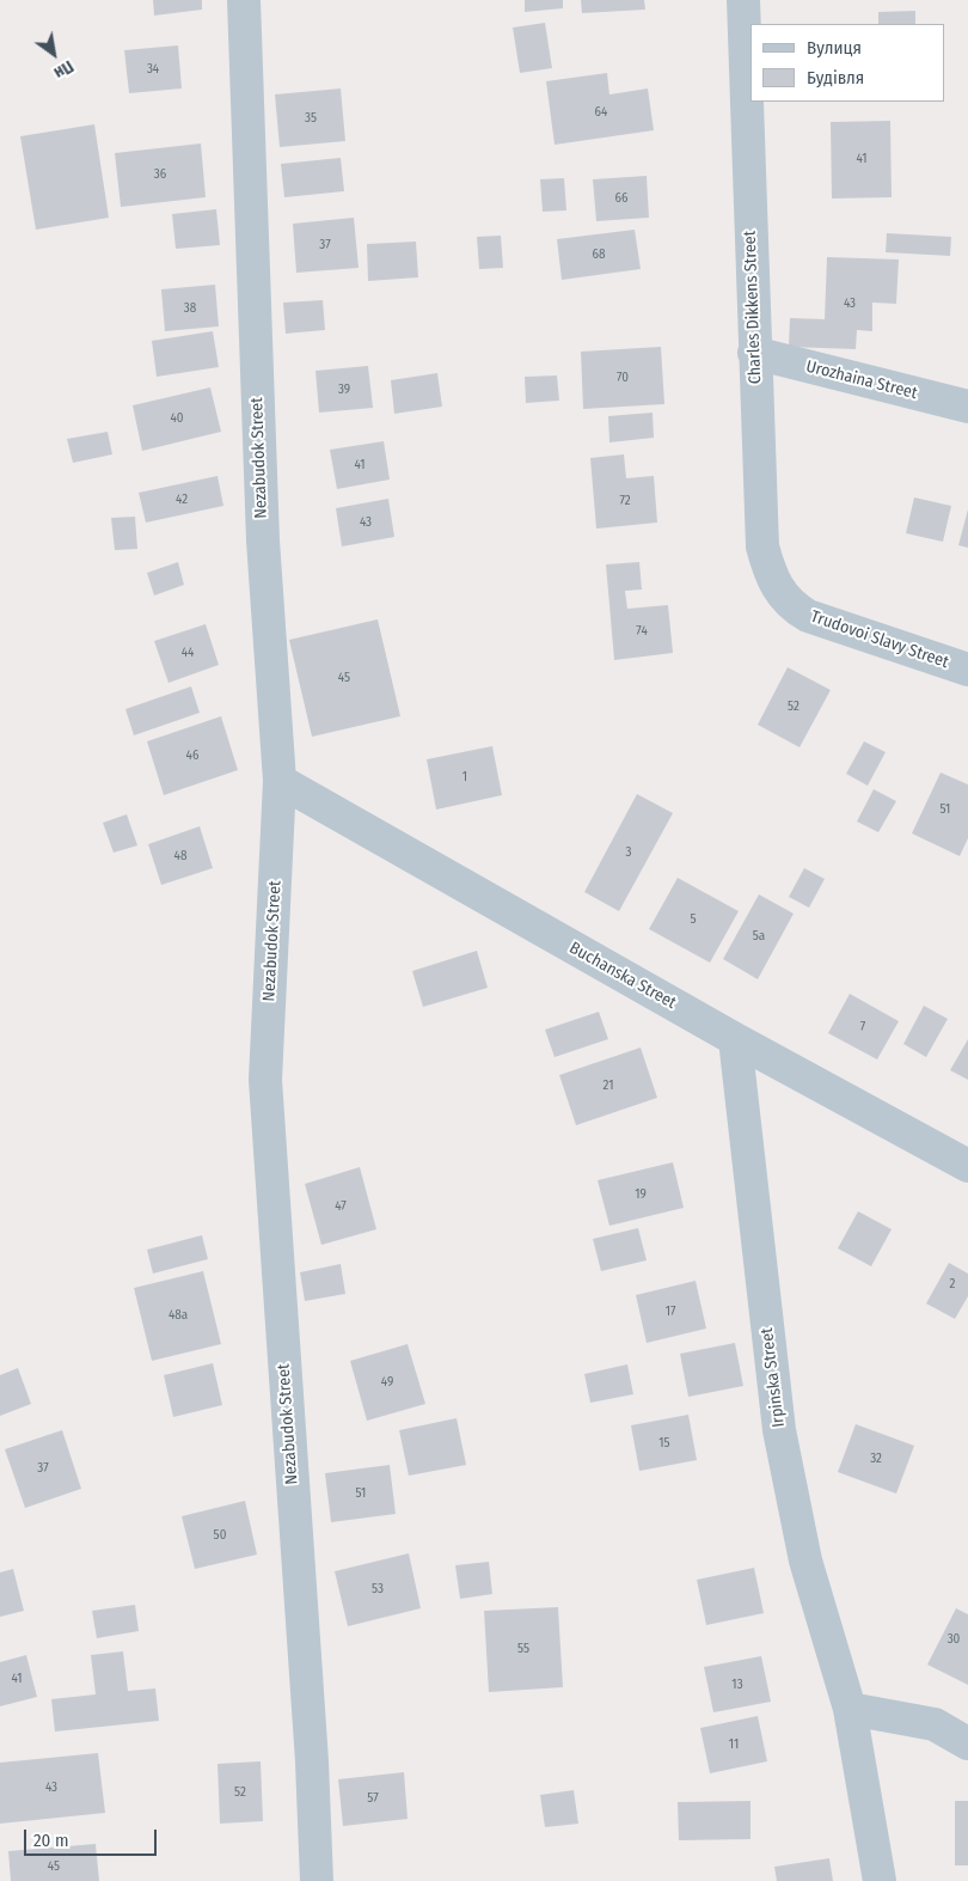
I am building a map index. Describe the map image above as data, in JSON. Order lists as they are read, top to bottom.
{
  "streets": {
    "street": [
      "Charles Dikkens Street",
      "Urozhaina Street",
      "Nezabudok Street",
      "Trudovoi Slavy Street",
      "Buchanska Street",
      "Irpinska Street"
    ]
  },
  "crossings": [
    ["Charles Dikkens Street", "Urozhaina Street"],
    ["Charles Dikkens Street", "Trudovoi Slavy Street"],
    ["Nezabudok Street", "Buchanska Street"],
    ["Buchanska Street", "Irpinska Street"]
  ],
  "house_numbers": [
    "34",
    "64",
    "35",
    "41",
    "36",
    "66",
    "37",
    "68",
    "43",
    "38",
    "70",
    "39",
    "40",
    "41",
    "42",
    "72",
    "43",
    "74",
    "44",
    "45",
    "52",
    "46",
    "1",
    "51",
    "3",
    "48",
    "5",
    "5а",
    "7",
    "21",
    "19",
    "47",
    "2",
    "17",
    "48а",
    "49",
    "15",
    "32",
    "37",
    "51",
    "50",
    "53",
    "30",
    "55",
    "41",
    "13",
    "11",
    "43",
    "52",
    "57",
    "45"
  ],
  "legend": ["Вулиця", "Будівля"],
  "scale_bar": "20 m",
  "north": "bottom right"
}
